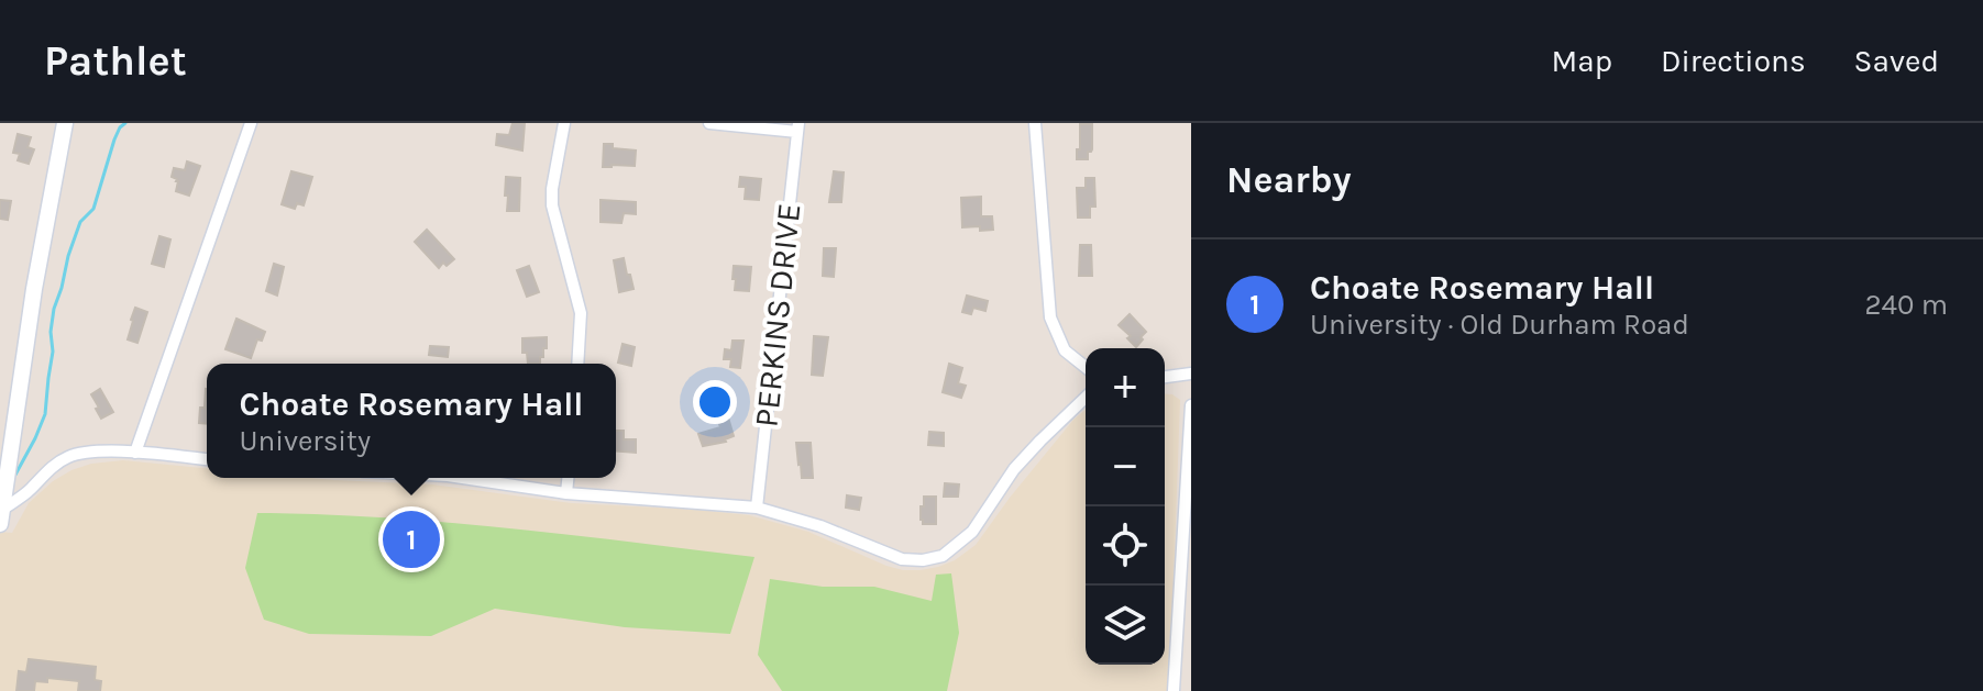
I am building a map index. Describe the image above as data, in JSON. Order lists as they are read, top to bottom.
{
  "streets": {
    "street": ["PERKINS DRIVE"]
  },
  "page": {
    "header": "Pathlet",
    "nav": ["Map", "Directions", "Saved"],
    "heading": "Nearby",
    "list": [
      {
        "mark": "1",
        "name": "Choate Rosemary Hall",
        "note": "University · Old Durham Road",
        "value": "240 m"
      }
    ],
    "map_buttons": ["+", "−"],
    "popup": ["Choate Rosemary Hall", "University"],
    "pins": "1"
  }
}
